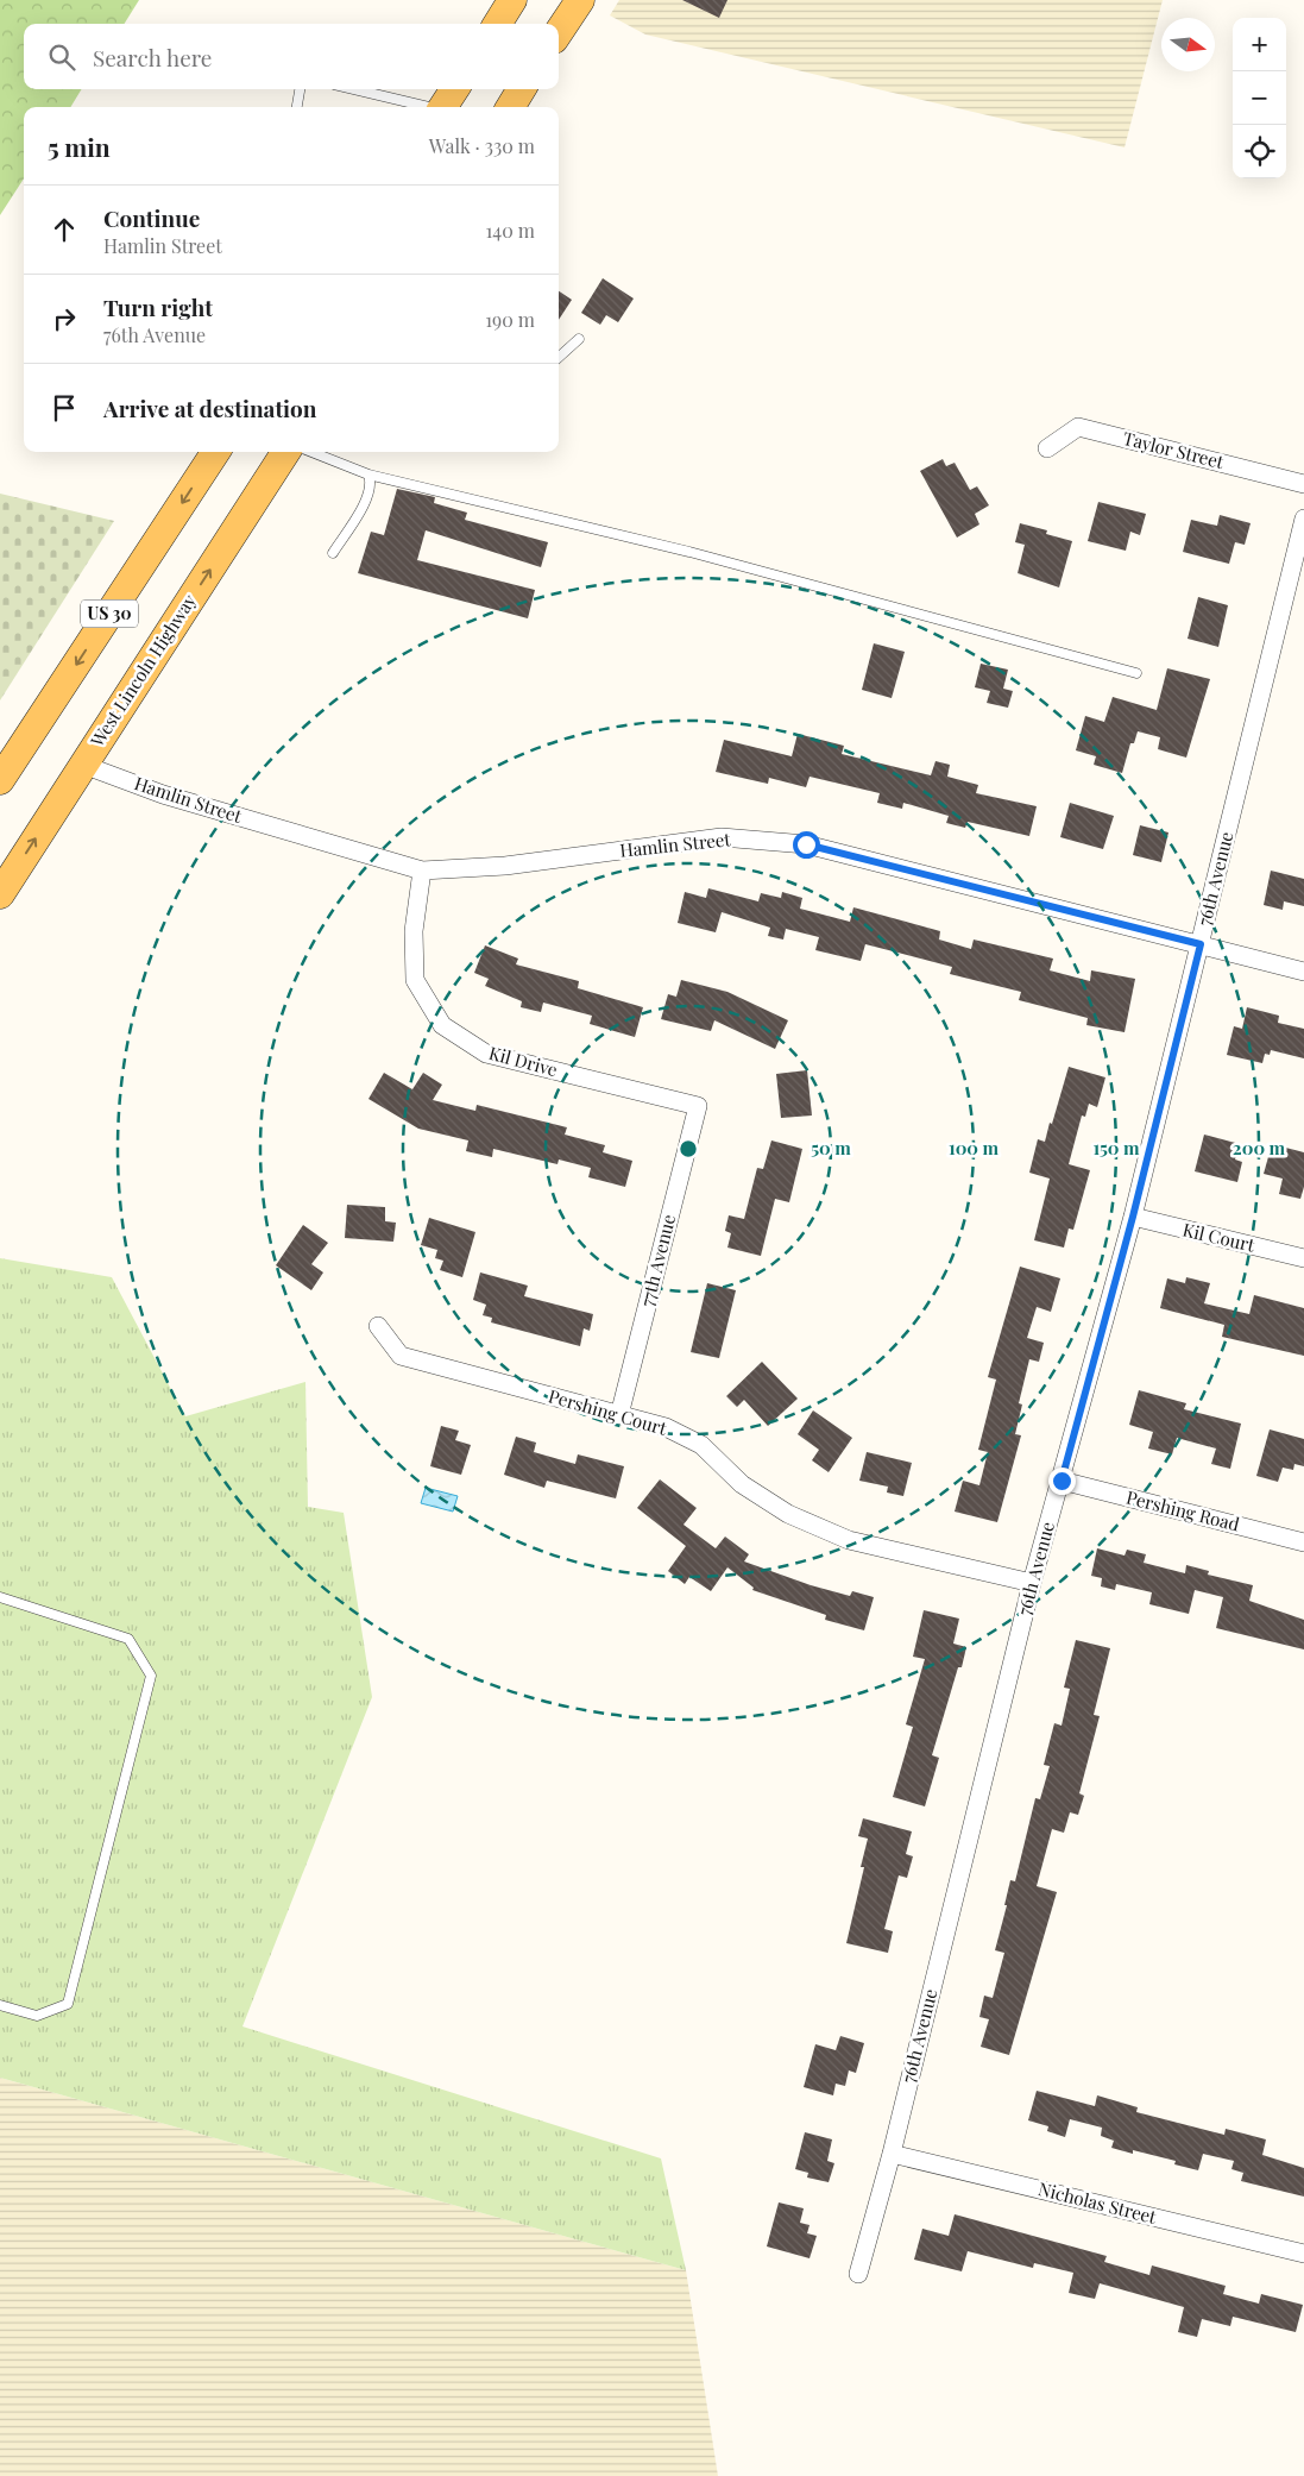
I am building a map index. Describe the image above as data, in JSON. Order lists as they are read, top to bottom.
{
  "streets": {
    "main road": ["US 30", "West Lincoln Highway"],
    "street": [
      "Taylor Street",
      "Hamlin Street",
      "76th Avenue",
      "Kil Drive",
      "Kil Court",
      "77th Avenue",
      "Pershing Court",
      "Pershing Road",
      "Nicholas Street"
    ]
  },
  "crossings": [
    ["West Lincoln Highway", "Hamlin Street"],
    ["Hamlin Street", "76th Avenue"],
    ["Hamlin Street", "Kil Drive"],
    ["76th Avenue", "Kil Court"],
    ["76th Avenue", "Pershing Court"],
    ["76th Avenue", "Pershing Road"],
    ["76th Avenue", "Nicholas Street"],
    ["Kil Drive", "77th Avenue"],
    ["77th Avenue", "Pershing Court"]
  ],
  "north": "right",
  "page": {
    "map_buttons": ["+", "−"],
    "search": "Search here",
    "heading": ["5 min", "Walk · 330 m"],
    "list": [
      ["Continue", "Hamlin Street", "140 m"],
      ["Turn right", "76th Avenue", "190 m"],
      "Arrive at destination"
    ]
  },
  "rings": [
    "50 m",
    "100 m",
    "150 m",
    "200 m"
  ]
}
